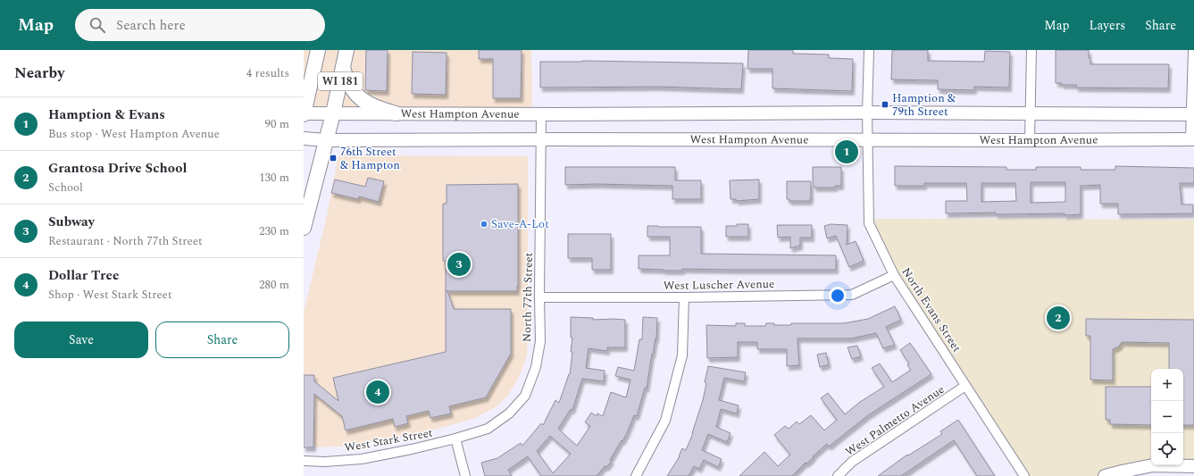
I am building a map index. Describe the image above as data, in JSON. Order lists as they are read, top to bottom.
{
  "streets": {
    "main road": ["WI 181", "West Hampton Avenue"],
    "street": [
      "West Luscher Avenue",
      "North 77th Street",
      "North Evans Street",
      "West Palmetto Avenue",
      "West Stark Street"
    ]
  },
  "crossings": [
    ["WI 181", "West Hampton Avenue"],
    ["West Hampton Avenue", "North 77th Street"],
    ["West Hampton Avenue", "North Evans Street"],
    ["West Luscher Avenue", "North 77th Street"],
    ["West Luscher Avenue", "North Evans Street"],
    ["North 77th Street", "West Stark Street"],
    ["North Evans Street", "West Palmetto Avenue"]
  ],
  "places": {
    "transit": ["Hamption & 79th Street", "76th Street & Hampton"],
    "other": ["Save-A-Lot"]
  },
  "page": {
    "header": "Map",
    "search": "Search here",
    "nav": ["Map", "Layers", "Share"],
    "heading": ["Nearby", "4 results"],
    "list": [
      {
        "mark": "1",
        "name": "Hamption & Evans",
        "note": "Bus stop · West Hampton Avenue",
        "value": "90 m"
      },
      {
        "mark": "2",
        "name": "Grantosa Drive School",
        "note": "School",
        "value": "130 m"
      },
      {
        "mark": "3",
        "name": "Subway",
        "note": "Restaurant · North 77th Street",
        "value": "230 m"
      },
      {
        "mark": "4",
        "name": "Dollar Tree",
        "note": "Shop · West Stark Street",
        "value": "280 m"
      }
    ],
    "pins": [
      "1",
      "3",
      "2",
      "4"
    ],
    "buttons": ["Save", "Share"],
    "map_buttons": ["+", "−"]
  }
}
